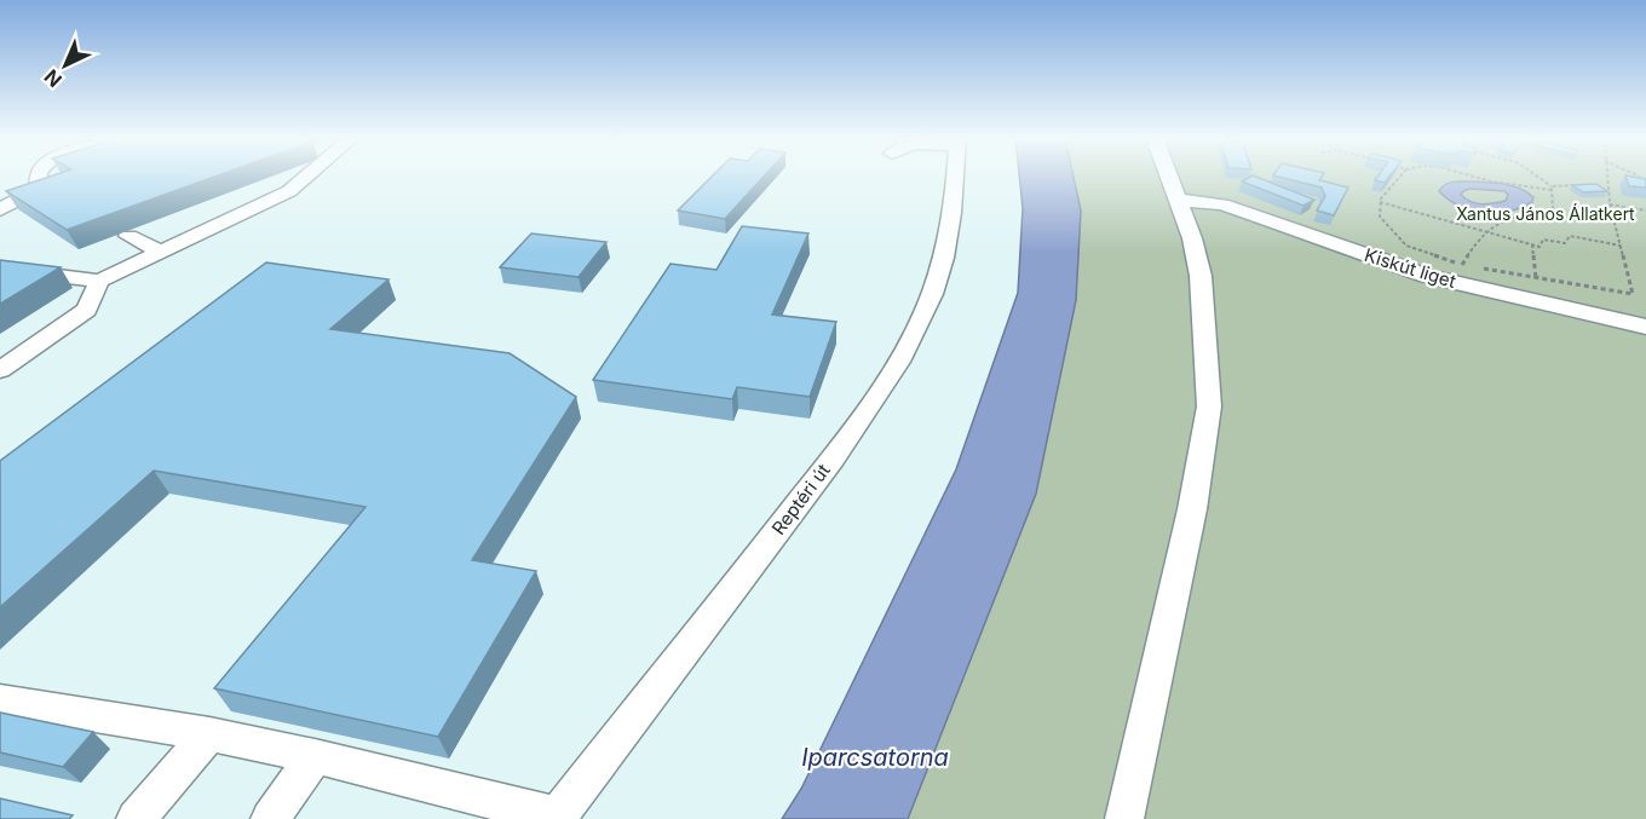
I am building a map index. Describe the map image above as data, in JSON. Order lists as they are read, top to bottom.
{
  "streets": {
    "street": ["Kiskút liget", "Reptéri út"]
  },
  "water": ["Iparcsatorna"],
  "parks": ["Xantus János Állatkert"],
  "north": "bottom left"
}
